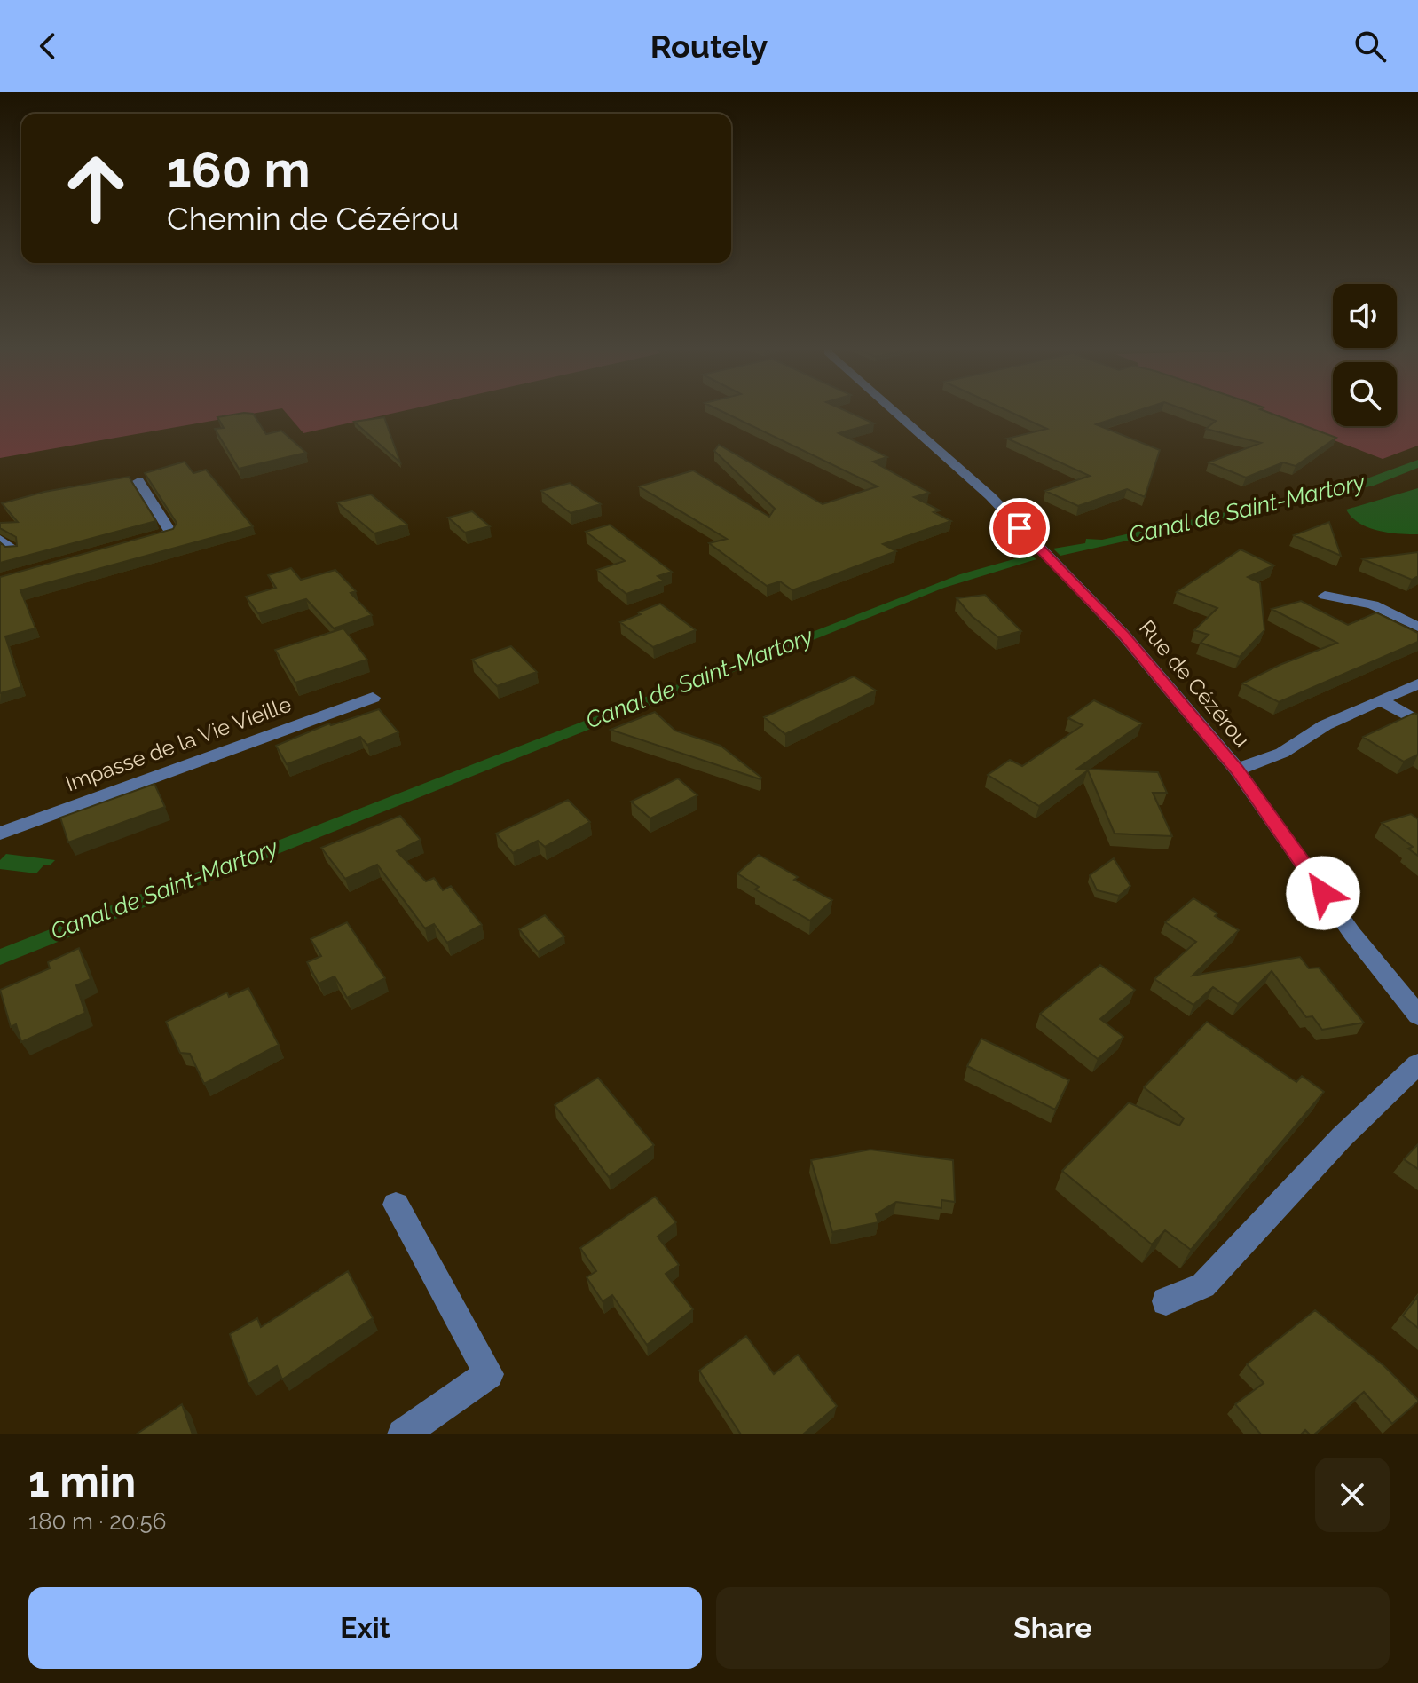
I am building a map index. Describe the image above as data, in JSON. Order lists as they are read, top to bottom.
{
  "streets": {
    "street": ["Rue de Cézérou", "Impasse de la Vie Vieille"]
  },
  "water": ["Canal de Saint-Martory"],
  "page": {
    "header": "Routely",
    "turn": ["160 m", "Chemin de Cézérou"],
    "heading": ["1 min", "180 m · 20:56"],
    "buttons": ["Exit", "Share"]
  }
}
